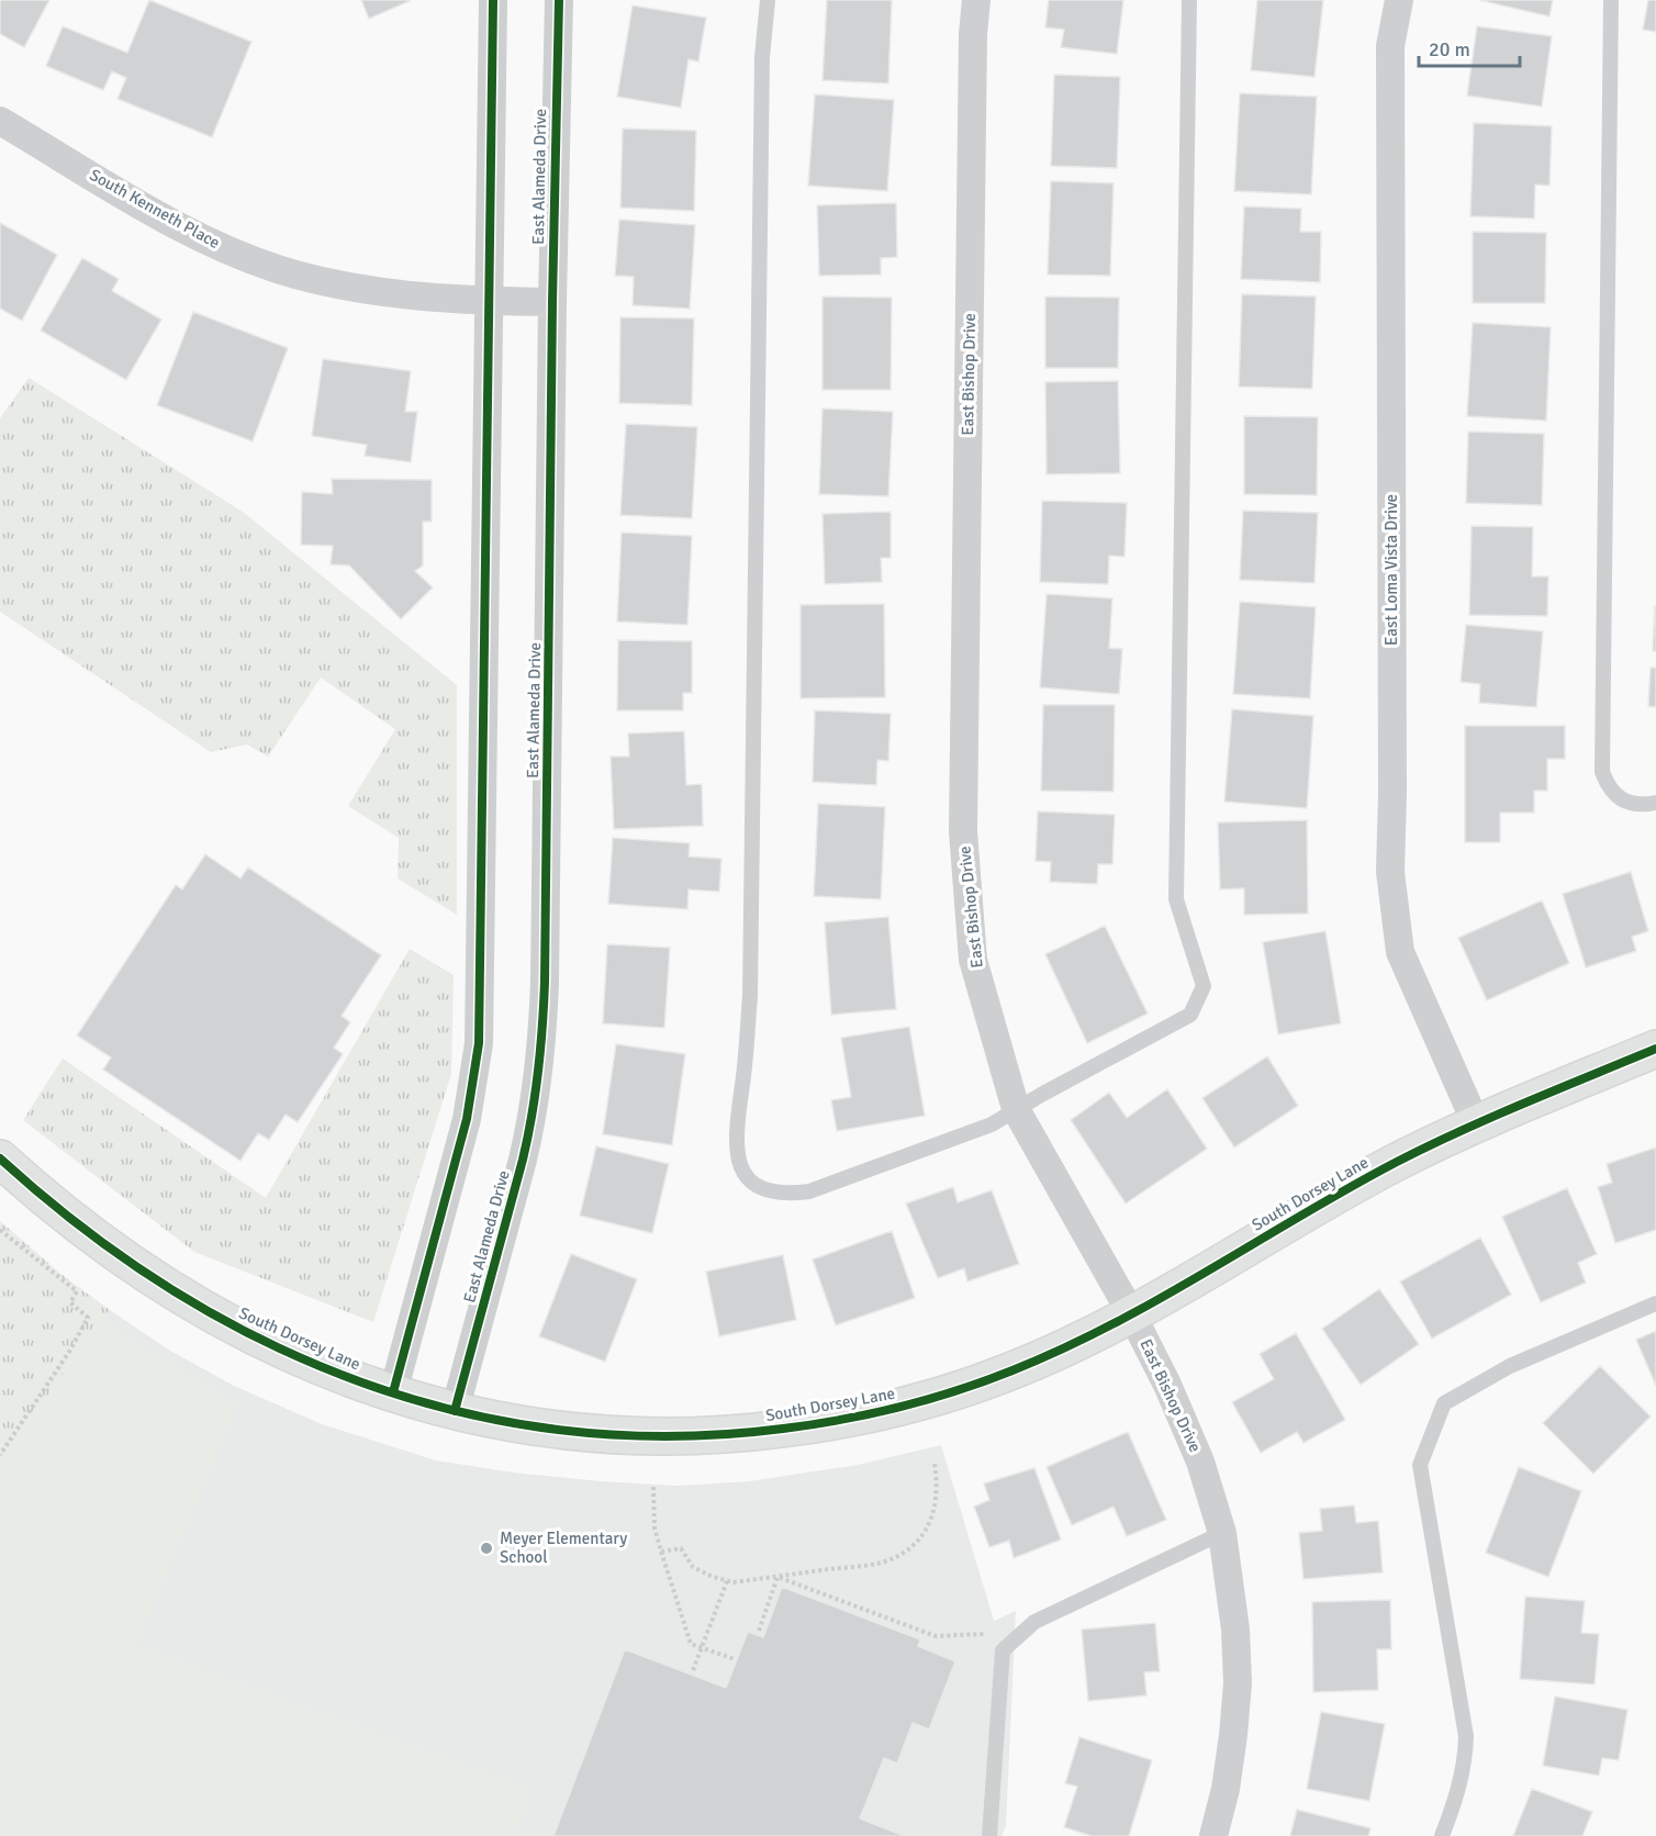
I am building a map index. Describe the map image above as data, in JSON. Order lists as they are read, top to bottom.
{
  "streets": {
    "street": [
      "East Alameda Drive",
      "South Kenneth Place",
      "East Bishop Drive",
      "East Loma Vista Drive",
      "South Dorsey Lane"
    ]
  },
  "crossings": [
    ["East Alameda Drive", "South Kenneth Place"],
    ["East Alameda Drive", "South Dorsey Lane"],
    ["East Bishop Drive", "South Dorsey Lane"],
    ["East Loma Vista Drive", "South Dorsey Lane"]
  ],
  "places": ["Meyer Elementary School"],
  "scale_bar": "20 m"
}
